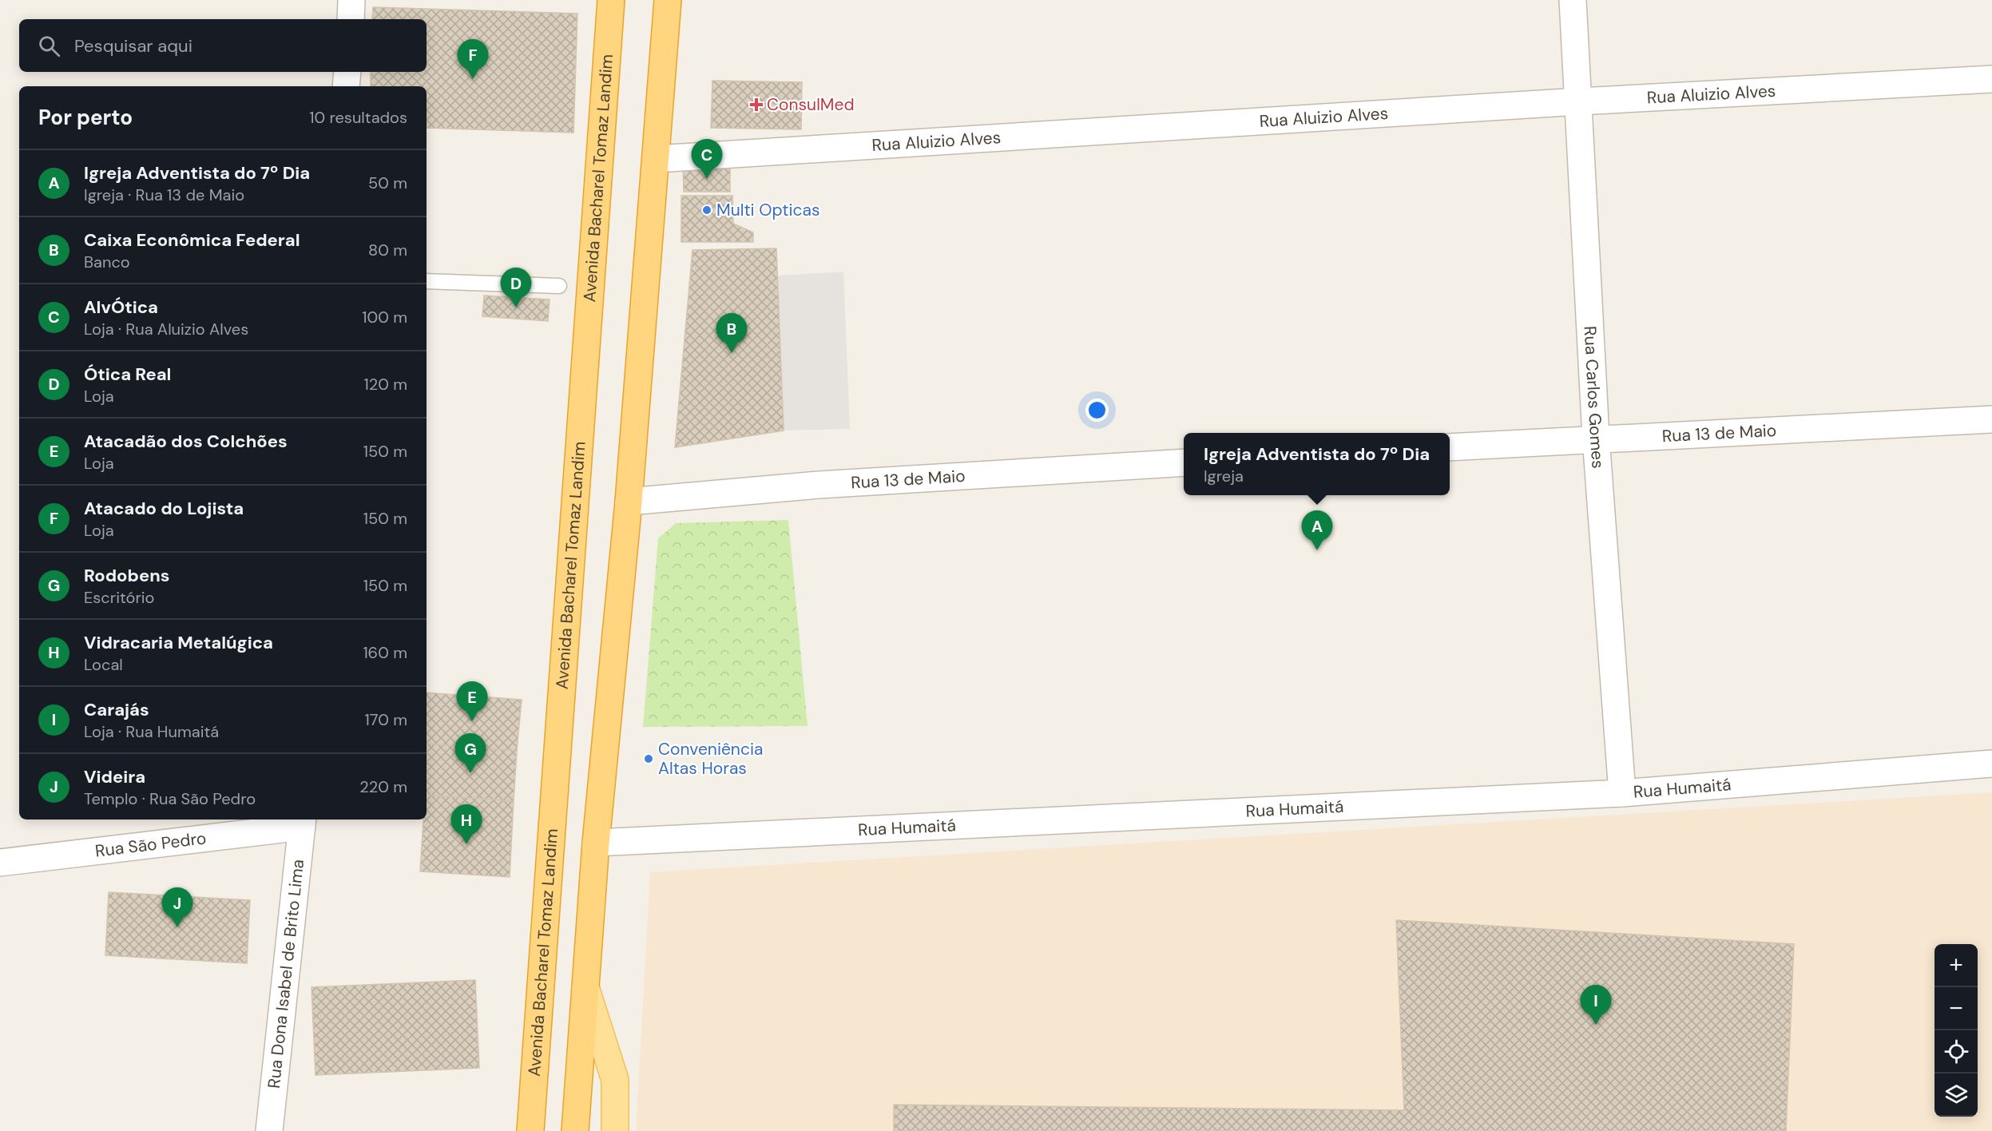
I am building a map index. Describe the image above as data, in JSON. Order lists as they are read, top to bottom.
{
  "streets": {
    "highway": ["Avenida Bacharel Tomaz Landim"],
    "street": [
      "Rua Aluizio Alves",
      "Rua Carlos Gomes",
      "Rua 13 de Maio",
      "Rua Humaitá",
      "Rua São Pedro",
      "Rua Dona Isabel de Brito Lima"
    ]
  },
  "crossings": [
    ["Rua Aluizio Alves", "Rua Carlos Gomes"],
    ["Rua Carlos Gomes", "Rua 13 de Maio"],
    ["Rua Carlos Gomes", "Rua Humaitá"],
    ["Rua São Pedro", "Rua Dona Isabel de Brito Lima"]
  ],
  "places": {
    "health": ["ConsulMed"],
    "other": ["Multi Opticas", "Conveniência Altas Horas"]
  },
  "page": {
    "search": "Pesquisar aqui",
    "pins": [
      "F",
      "C",
      "D",
      "B",
      "A",
      "E",
      "G",
      "H",
      "J",
      "I"
    ],
    "heading": ["Por perto", "10 resultados"],
    "list": [
      {
        "mark": "A",
        "name": "Igreja Adventista do 7º Dia",
        "note": "Igreja · Rua 13 de Maio",
        "value": "50 m"
      },
      {
        "mark": "B",
        "name": "Caixa Econômica Federal",
        "note": "Banco",
        "value": "80 m"
      },
      {
        "mark": "C",
        "name": "AlvÓtica",
        "note": "Loja · Rua Aluizio Alves",
        "value": "100 m"
      },
      {
        "mark": "D",
        "name": "Ótica Real",
        "note": "Loja",
        "value": "120 m"
      },
      {
        "mark": "E",
        "name": "Atacadão dos Colchões",
        "note": "Loja",
        "value": "150 m"
      },
      {
        "mark": "F",
        "name": "Atacado do Lojista",
        "note": "Loja",
        "value": "150 m"
      },
      {
        "mark": "G",
        "name": "Rodobens",
        "note": "Escritório",
        "value": "150 m"
      },
      {
        "mark": "H",
        "name": "Vidracaria Metalúgica",
        "note": "Local",
        "value": "160 m"
      },
      {
        "mark": "I",
        "name": "Carajás",
        "note": "Loja · Rua Humaitá",
        "value": "170 m"
      },
      {
        "mark": "J",
        "name": "Videira",
        "note": "Templo · Rua São Pedro",
        "value": "220 m"
      }
    ],
    "popup": ["Igreja Adventista do 7º Dia", "Igreja"],
    "map_buttons": ["+", "−"]
  }
}
